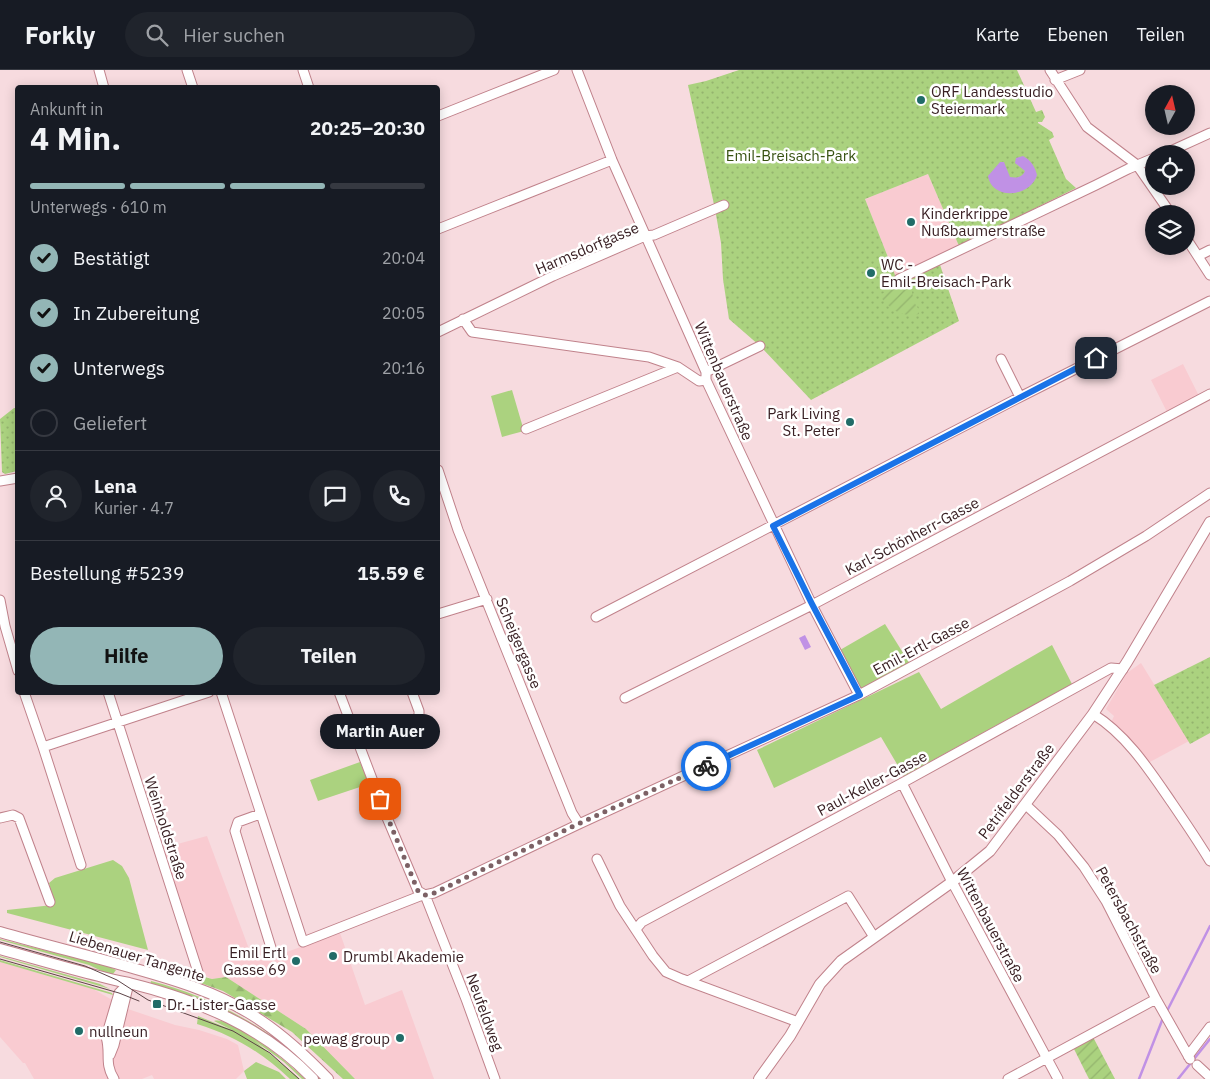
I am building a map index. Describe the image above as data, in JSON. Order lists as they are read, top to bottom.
{
  "streets": {
    "main road": ["Petrifelderstraße", "Liebenauer Tangente"],
    "street": [
      "Harmsdorfgasse",
      "Wittenbauerstraße",
      "Karl-Schönherr-Gasse",
      "Scheigergasse",
      "Emil-Ertl-Gasse",
      "Paul-Keller-Gasse",
      "Weinholdstraße",
      "Petersbachstraße",
      "Neufeldweg"
    ]
  },
  "crossings": [
    ["Harmsdorfgasse", "Wittenbauerstraße"],
    ["Wittenbauerstraße", "Karl-Schönherr-Gasse"],
    ["Wittenbauerstraße", "Emil-Ertl-Gasse"],
    ["Wittenbauerstraße", "Paul-Keller-Gasse"],
    ["Wittenbauerstraße", "Petrifelderstraße"],
    ["Scheigergasse", "Emil-Ertl-Gasse"],
    ["Emil-Ertl-Gasse", "Neufeldweg"],
    ["Paul-Keller-Gasse", "Petrifelderstraße"],
    ["Petrifelderstraße", "Petersbachstraße"]
  ],
  "parks": ["Emil-Breisach-Park"],
  "places": {
    "other": [
      "ORF Landesstudio Steiermark",
      "Kinderkrippe Nußbaumerstraße",
      "WC - Emil-Breisach-Park",
      "Park Living St. Peter",
      "Martin Auer",
      "Drumbl Akademie",
      "Emil Ertl Gasse 69",
      "nullneun",
      "pewag group"
    ],
    "transit": ["Dr.-Lister-Gasse"]
  },
  "north": "top",
  "page": {
    "header": "Forkly",
    "search": "Hier suchen",
    "nav": ["Karte", "Ebenen", "Teilen"],
    "heading": ["4 Min.", "Ankunft in", "20:25–20:30"],
    "panel": [
      "Lena",
      "Kurier · 4.7",
      "Bestellung #5239",
      "15.59 €"
    ],
    "bar": "Unterwegs · 610 m",
    "list": [
      ["Bestätigt", "20:04"],
      ["In Zubereitung", "20:05"],
      ["Unterwegs", "20:16"],
      "Geliefert"
    ],
    "buttons": ["Hilfe", "Teilen"],
    "bubble": "Martin Auer"
  }
}
